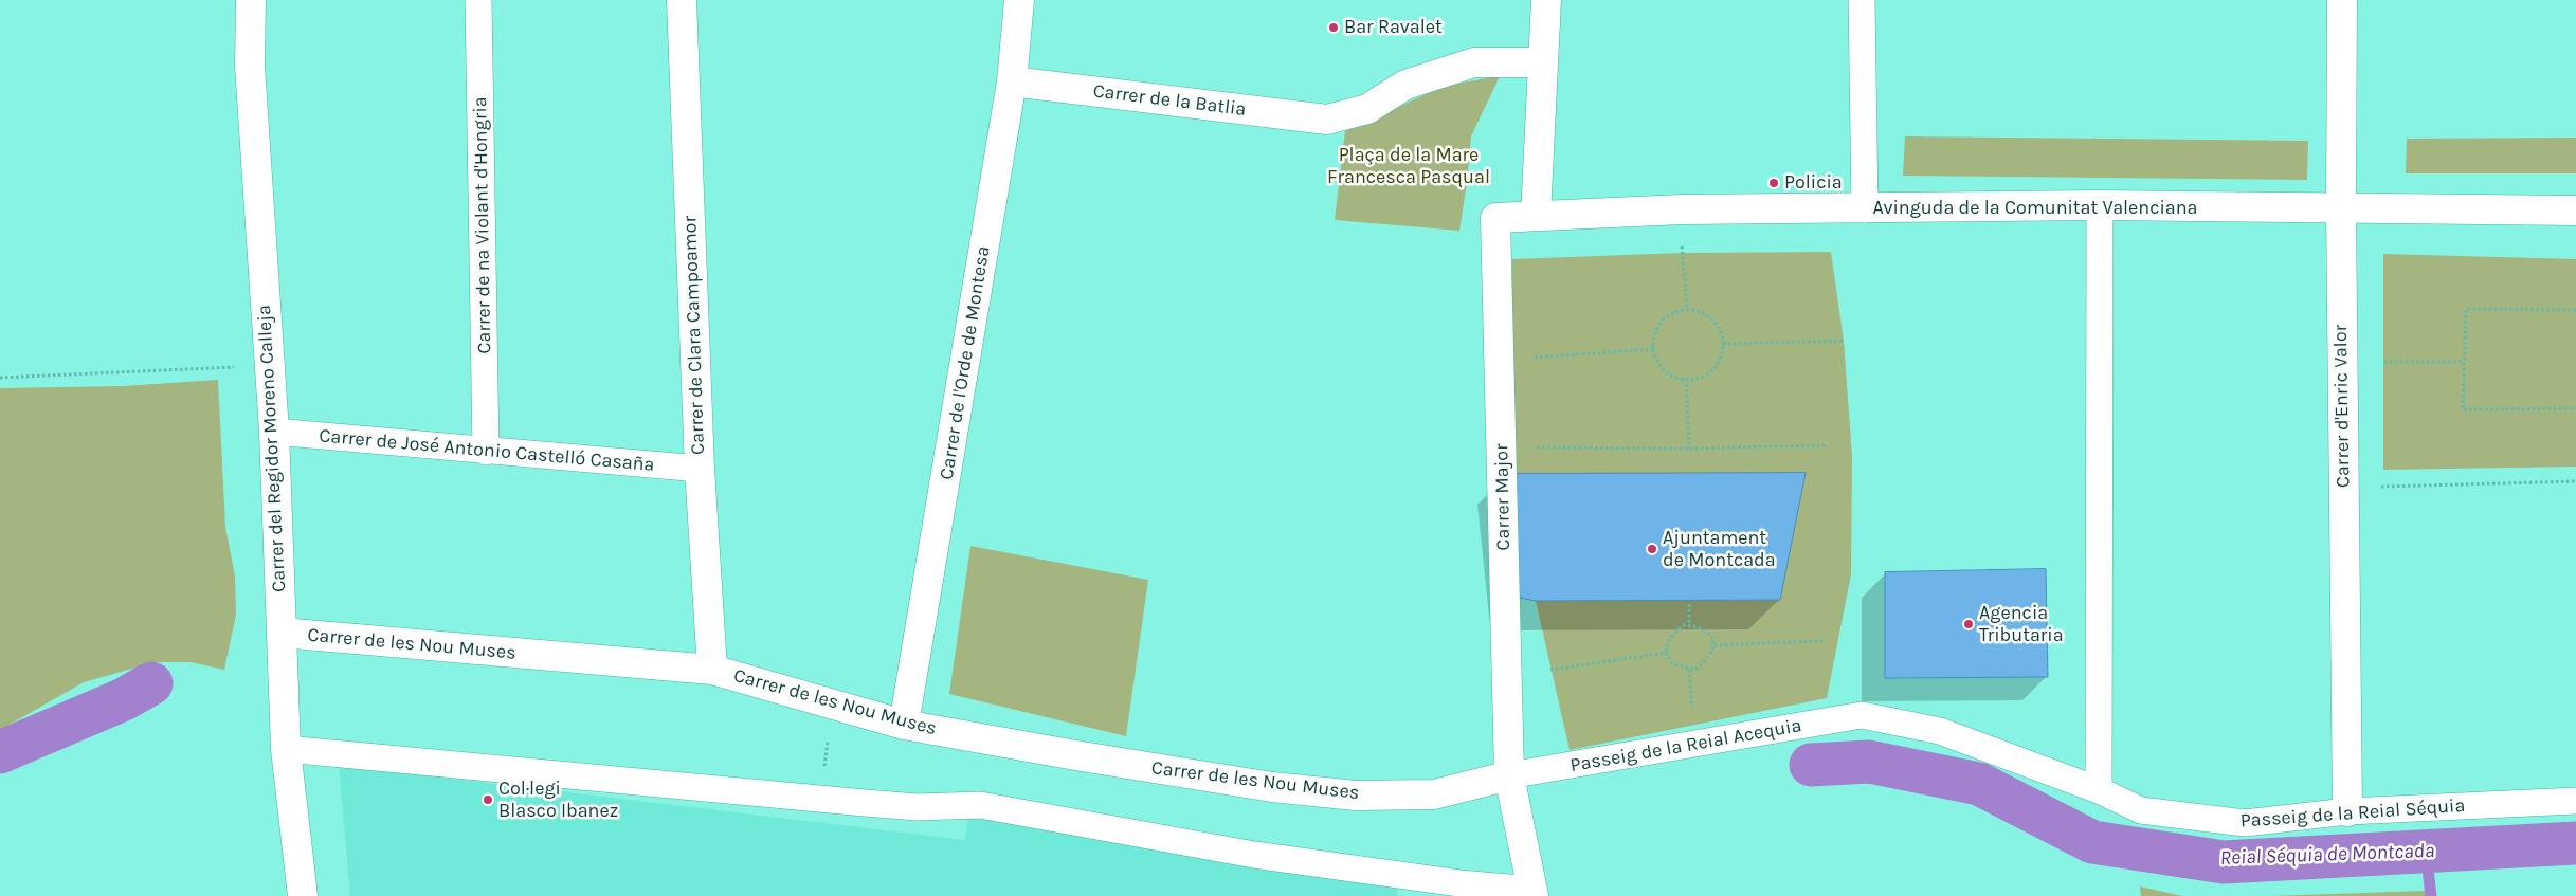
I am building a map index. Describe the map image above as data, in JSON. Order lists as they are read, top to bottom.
{
  "streets": {
    "street": [
      "Carrer de la Batlia",
      "Avinguda de la Comunitat Valenciana",
      "Carrer de na Violant d'Hongria",
      "Carrer de Clara Campoamor",
      "Carrer de l'Orde de Montesa",
      "Carrer d'Enric Valor",
      "Carrer del Regidor Moreno Calleja",
      "Carrer de José Antonio Castelló Casaña",
      "Carrer Major",
      "Carrer de les Nou Muses",
      "Passeig de la Reial Acequia",
      "Passeig de la Reial Séquia"
    ]
  },
  "crossings": [
    ["Carrer de la Batlia", "Carrer de l'Orde de Montesa"],
    ["Avinguda de la Comunitat Valenciana", "Carrer d'Enric Valor"],
    ["Avinguda de la Comunitat Valenciana", "Carrer Major"],
    ["Carrer de na Violant d'Hongria", "Carrer de José Antonio Castelló Casaña"],
    ["Carrer de Clara Campoamor", "Carrer de José Antonio Castelló Casaña"],
    ["Carrer de Clara Campoamor", "Carrer de les Nou Muses"],
    ["Carrer de l'Orde de Montesa", "Carrer de les Nou Muses"],
    ["Carrer d'Enric Valor", "Passeig de la Reial Séquia"],
    ["Carrer del Regidor Moreno Calleja", "Carrer de José Antonio Castelló Casaña"],
    ["Carrer del Regidor Moreno Calleja", "Carrer de les Nou Muses"],
    ["Carrer Major", "Carrer de les Nou Muses"],
    ["Carrer Major", "Passeig de la Reial Acequia"],
    ["Carrer de les Nou Muses", "Passeig de la Reial Acequia"],
    ["Passeig de la Reial Acequia", "Passeig de la Reial Séquia"]
  ],
  "water": ["Reial Séquia de Montcada"],
  "parks": ["Plaça de la Mare Francesca Pasqual"],
  "places": [
    "Bar Ravalet",
    "Policia",
    "Ajuntament de Montcada",
    "Agencia Tributaria",
    "Col·legi Blasco Ibanez"
  ]
}
